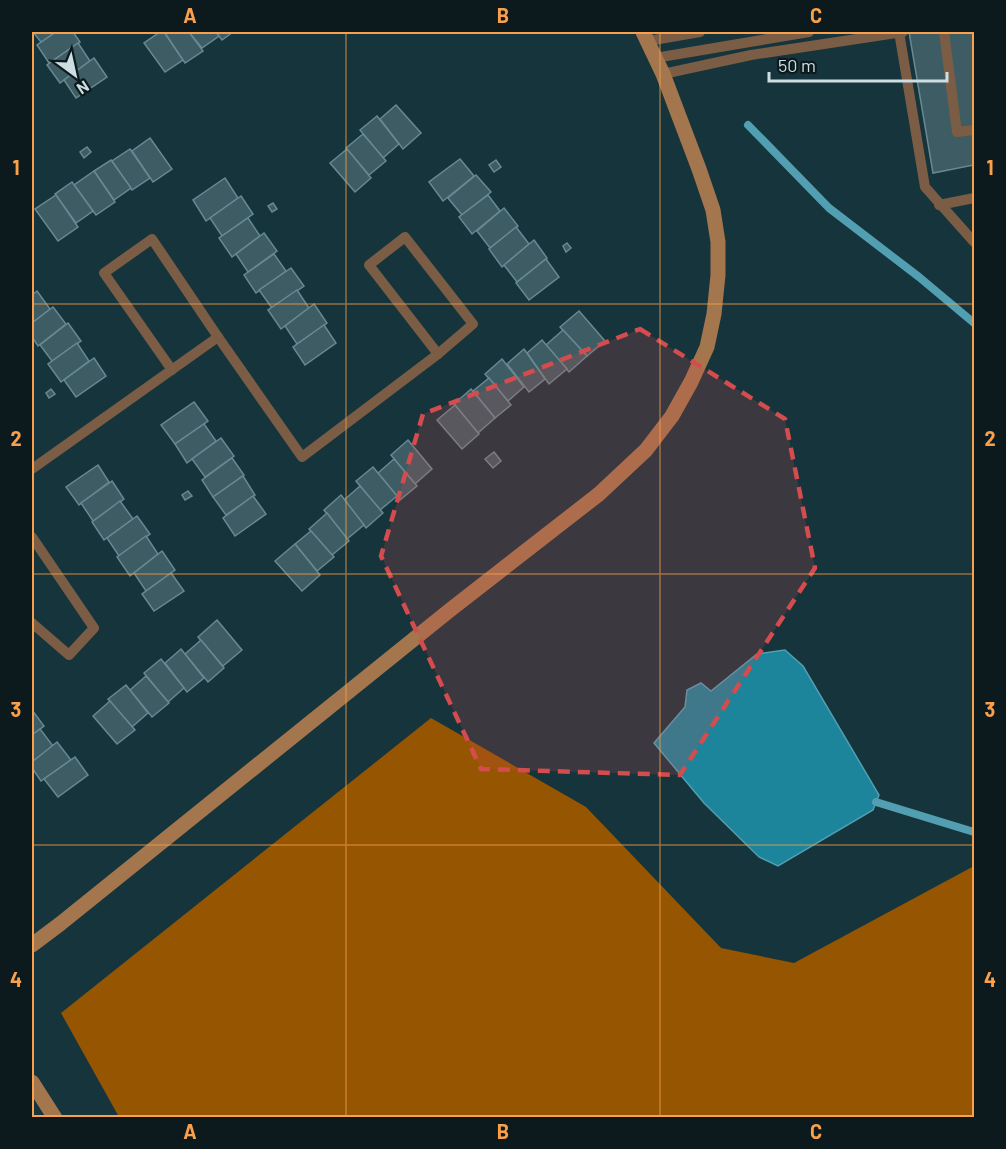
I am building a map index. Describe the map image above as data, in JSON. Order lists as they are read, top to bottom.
{
  "scale_bar": "50 m",
  "north": "bottom right",
  "grid": {
    "columns": ["A", "B", "C"],
    "rows": [
      "1",
      "2",
      "3",
      "4"
    ]
  }
}
